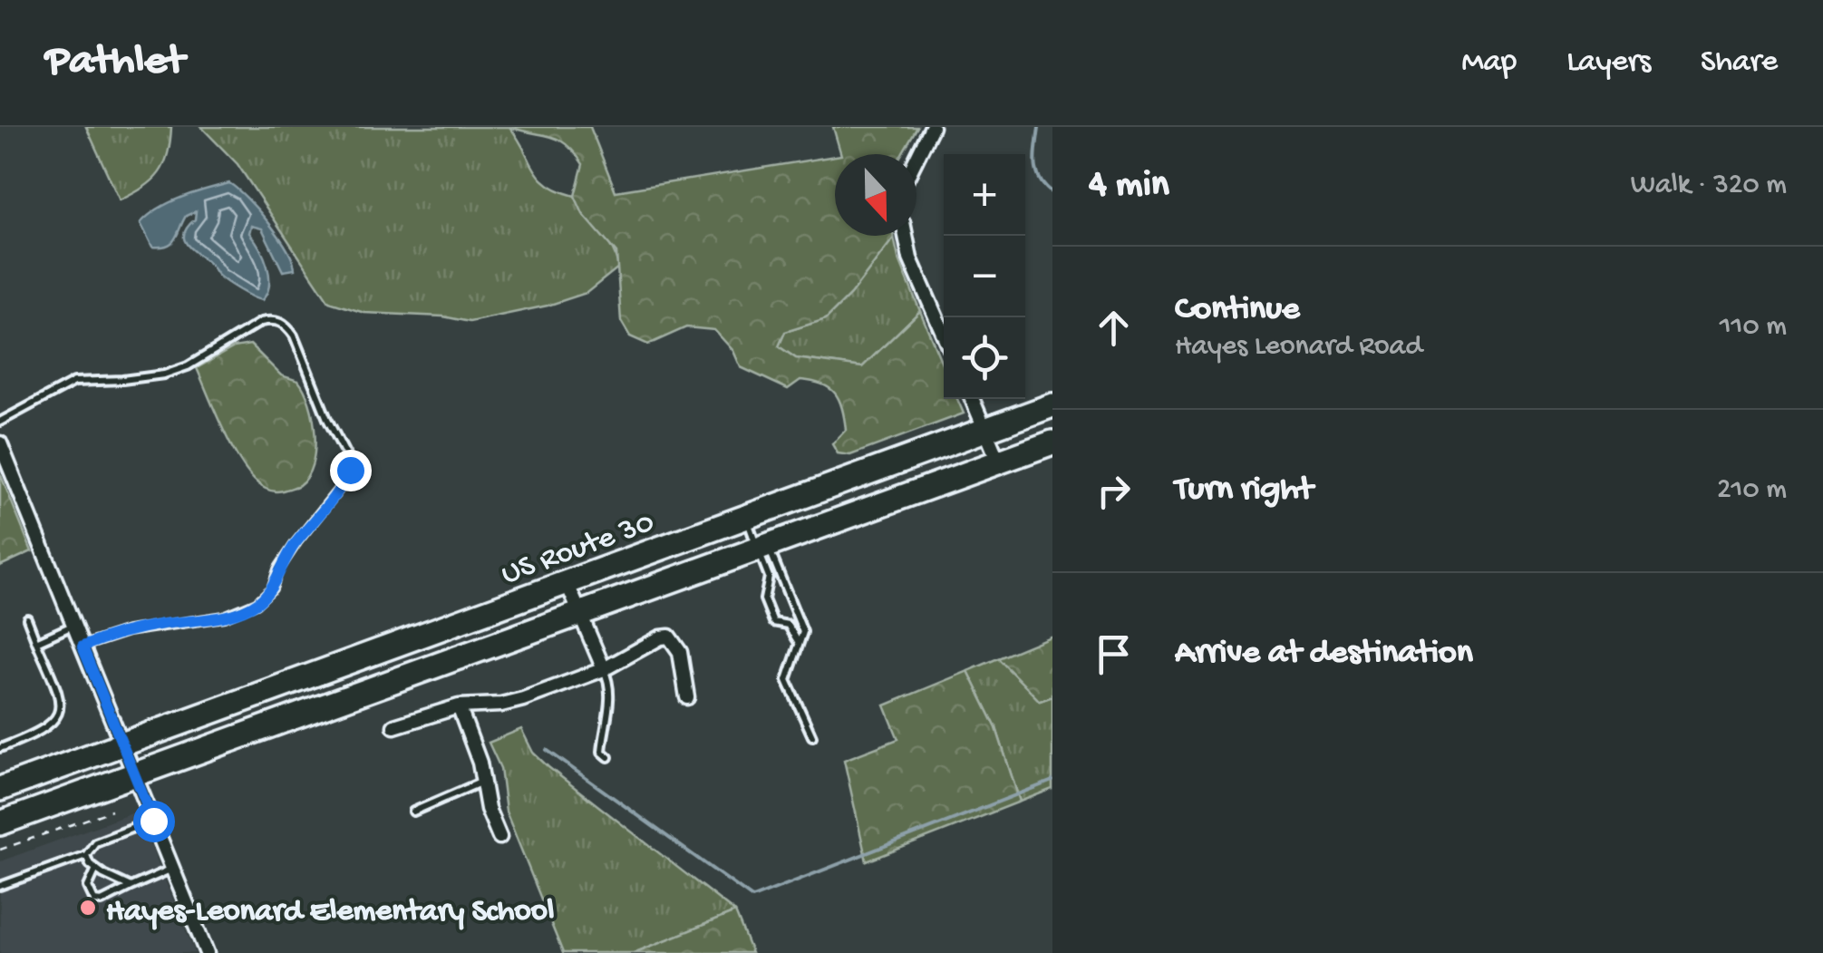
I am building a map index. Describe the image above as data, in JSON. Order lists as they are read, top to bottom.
{
  "streets": {
    "highway": ["US Route 30"]
  },
  "places": ["Hayes-Leonard Elementary School"],
  "north": "bottom",
  "page": {
    "header": "Pathlet",
    "nav": ["Map", "Layers", "Share"],
    "heading": ["4 min", "Walk · 320 m"],
    "map_buttons": ["+", "−"],
    "list": [
      ["Continue", "Hayes Leonard Road", "110 m"],
      ["Turn right", "210 m"],
      "Arrive at destination"
    ]
  }
}
